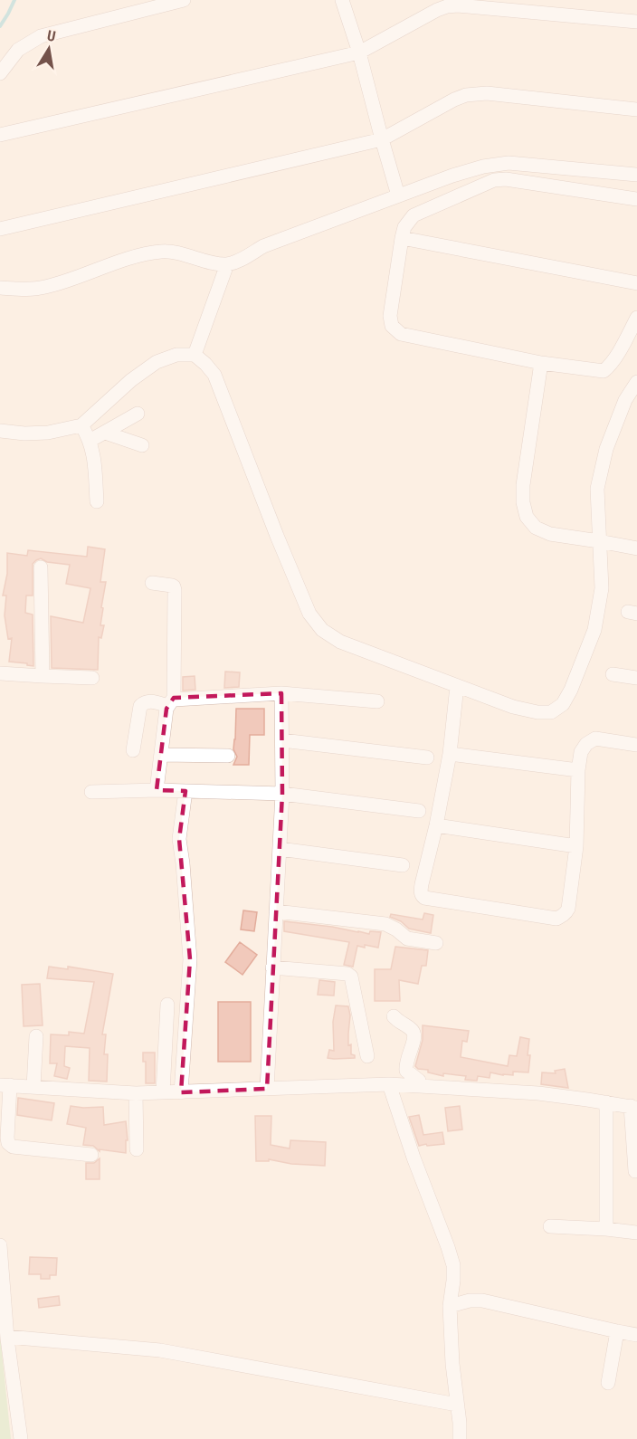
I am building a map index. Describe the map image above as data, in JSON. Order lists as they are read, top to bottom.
{
  "north": "top"
}
